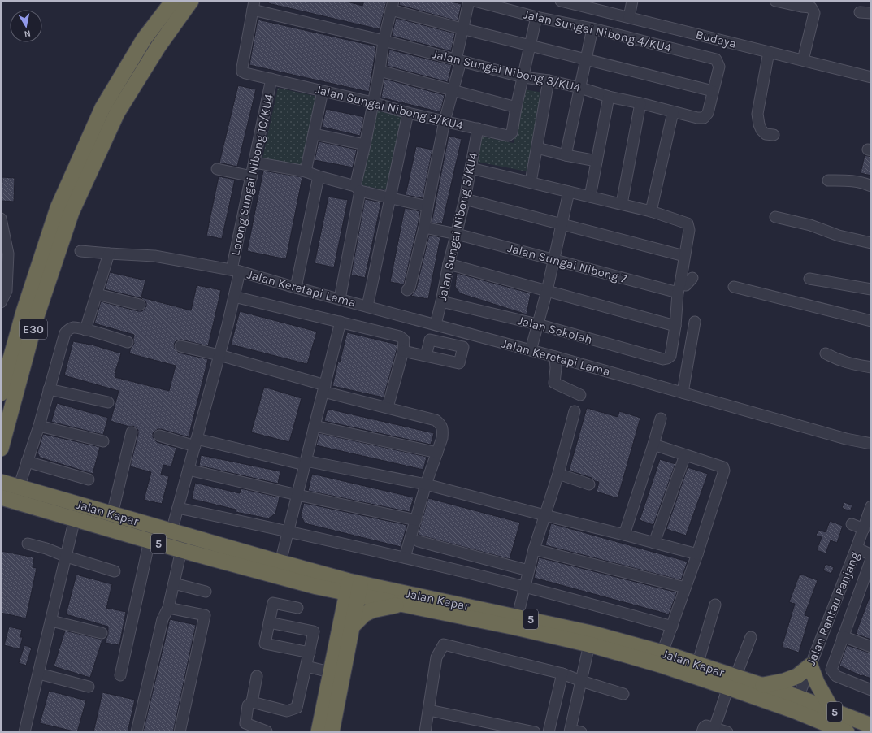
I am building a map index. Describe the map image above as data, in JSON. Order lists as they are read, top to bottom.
{
  "streets": {
    "highway": ["E30", "Jalan Kapar", "5"],
    "street": [
      "Jalan Sungai Nibong 4/KU4",
      "Budaya",
      "Jalan Sungai Nibong 3/KU4",
      "Jalan Sungai Nibong 2/KU4",
      "Lorong Sungai Nibong 1C/KU4",
      "Jalan Sungai Nibong 5/KU4",
      "Jalan Sungai Nibong 7",
      "Jalan Keretapi Lama",
      "Jalan Sekolah",
      "Jalan Rantau Panjang"
    ]
  },
  "crossings": [
    ["Jalan Sungai Nibong 4/KU4", "Jalan Sungai Nibong 3/KU4"],
    ["Jalan Sungai Nibong 3/KU4", "Jalan Sungai Nibong 2/KU4"],
    ["Jalan Sungai Nibong 2/KU4", "Lorong Sungai Nibong 1C/KU4"],
    ["Jalan Sungai Nibong 2/KU4", "Jalan Sungai Nibong 5/KU4"],
    ["Lorong Sungai Nibong 1C/KU4", "Jalan Keretapi Lama"],
    ["Lorong Sungai Nibong 1C/KU4", "Jalan Kapar"],
    ["Jalan Sungai Nibong 5/KU4", "Jalan Sungai Nibong 7"],
    ["Jalan Sungai Nibong 5/KU4", "Jalan Keretapi Lama"],
    ["Jalan Sungai Nibong 5/KU4", "Jalan Sekolah"],
    ["Jalan Kapar", "Jalan Rantau Panjang"]
  ],
  "north": "bottom"
}
